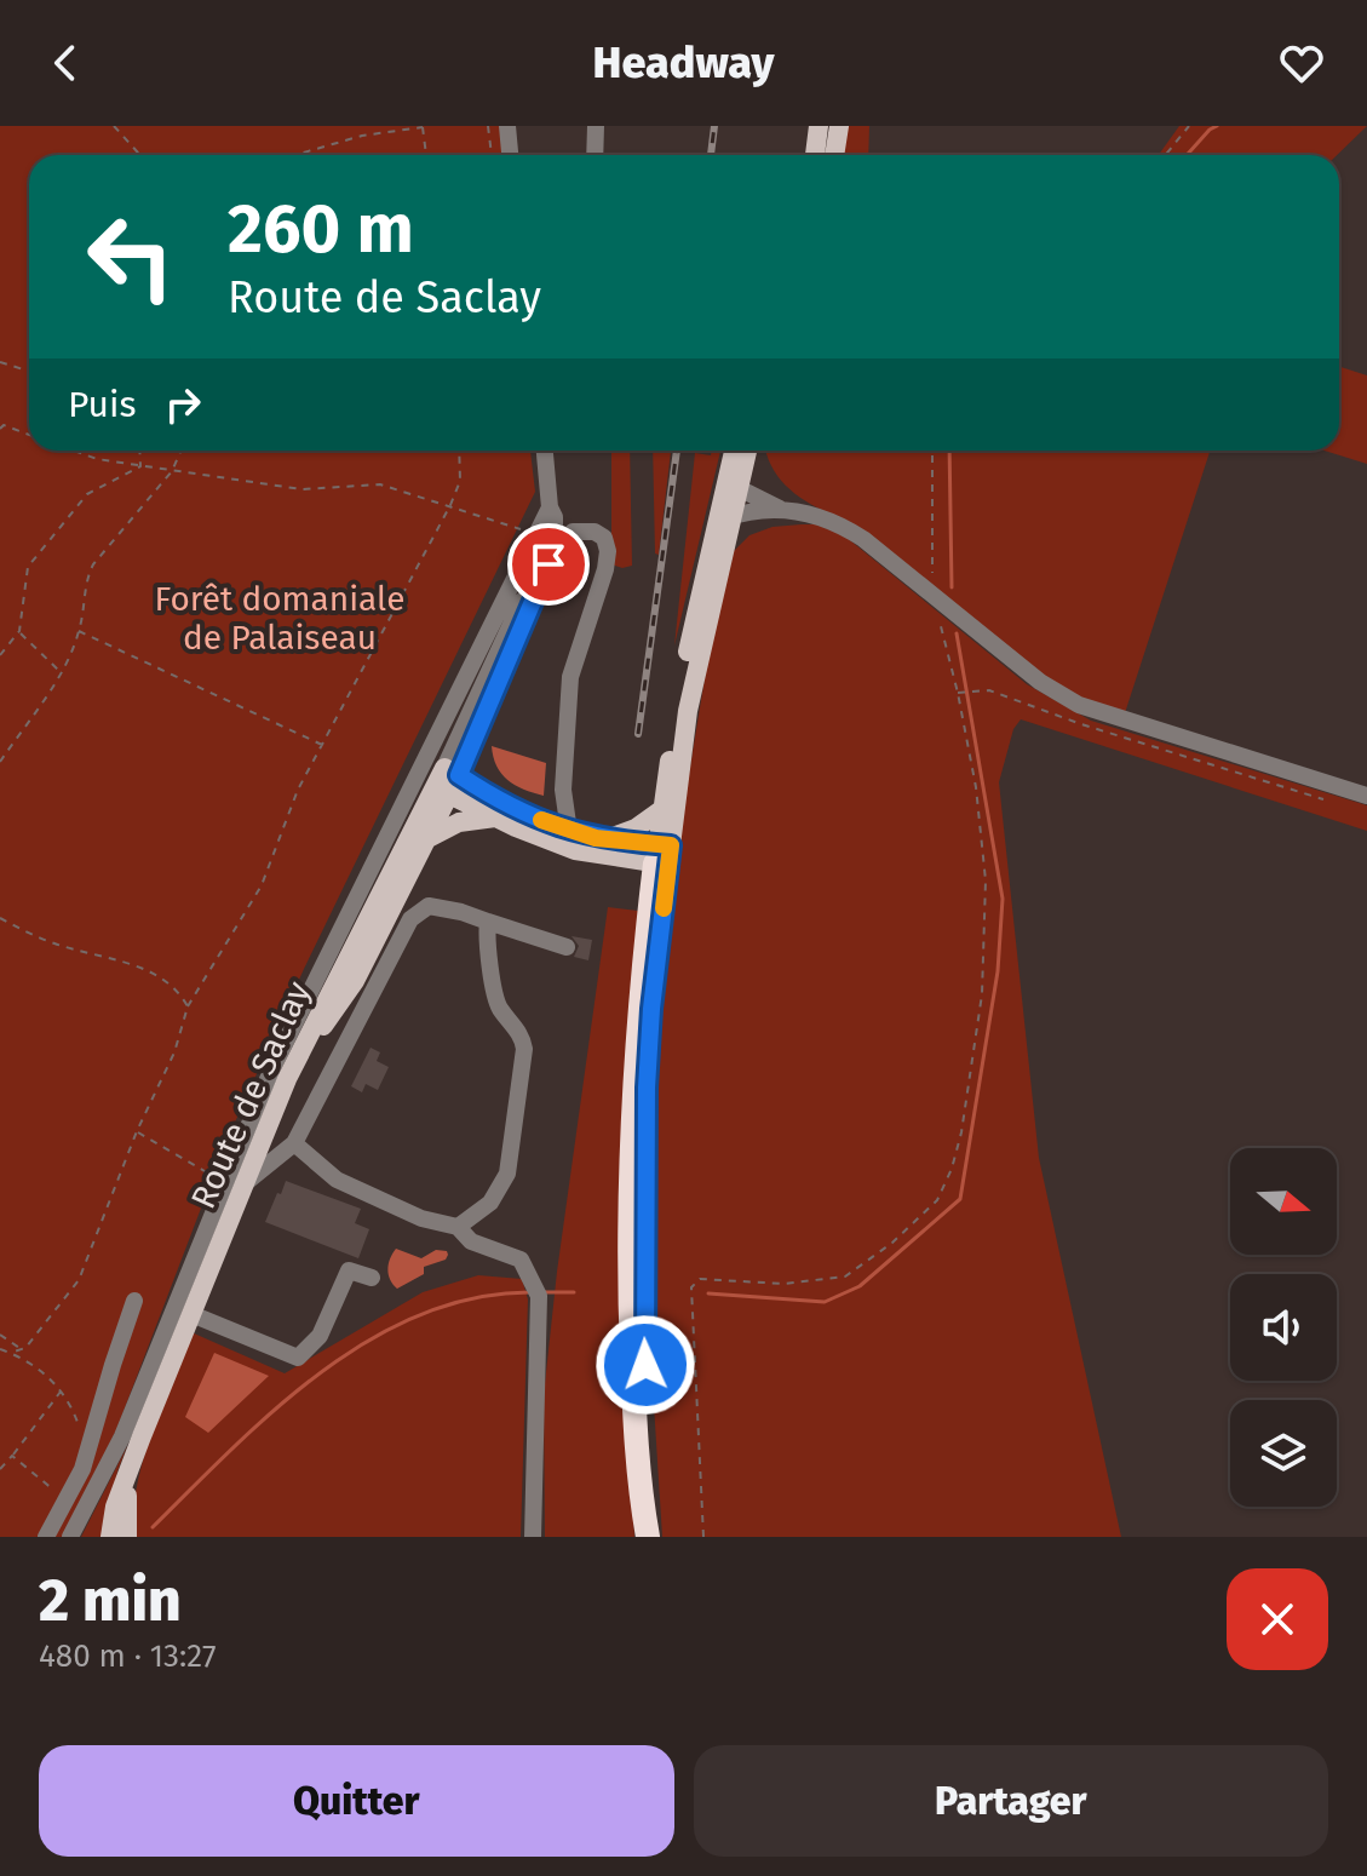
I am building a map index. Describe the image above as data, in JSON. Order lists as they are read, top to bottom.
{
  "streets": {
    "main road": ["Route de Saclay"]
  },
  "parks": ["Forêt domaniale de Palaiseau"],
  "north": "right",
  "page": {
    "header": "Headway",
    "turn": ["260 m", "Route de Saclay"],
    "then": "Puis",
    "heading": ["2 min", "480 m · 13:27"],
    "buttons": ["Quitter", "Partager"]
  }
}
